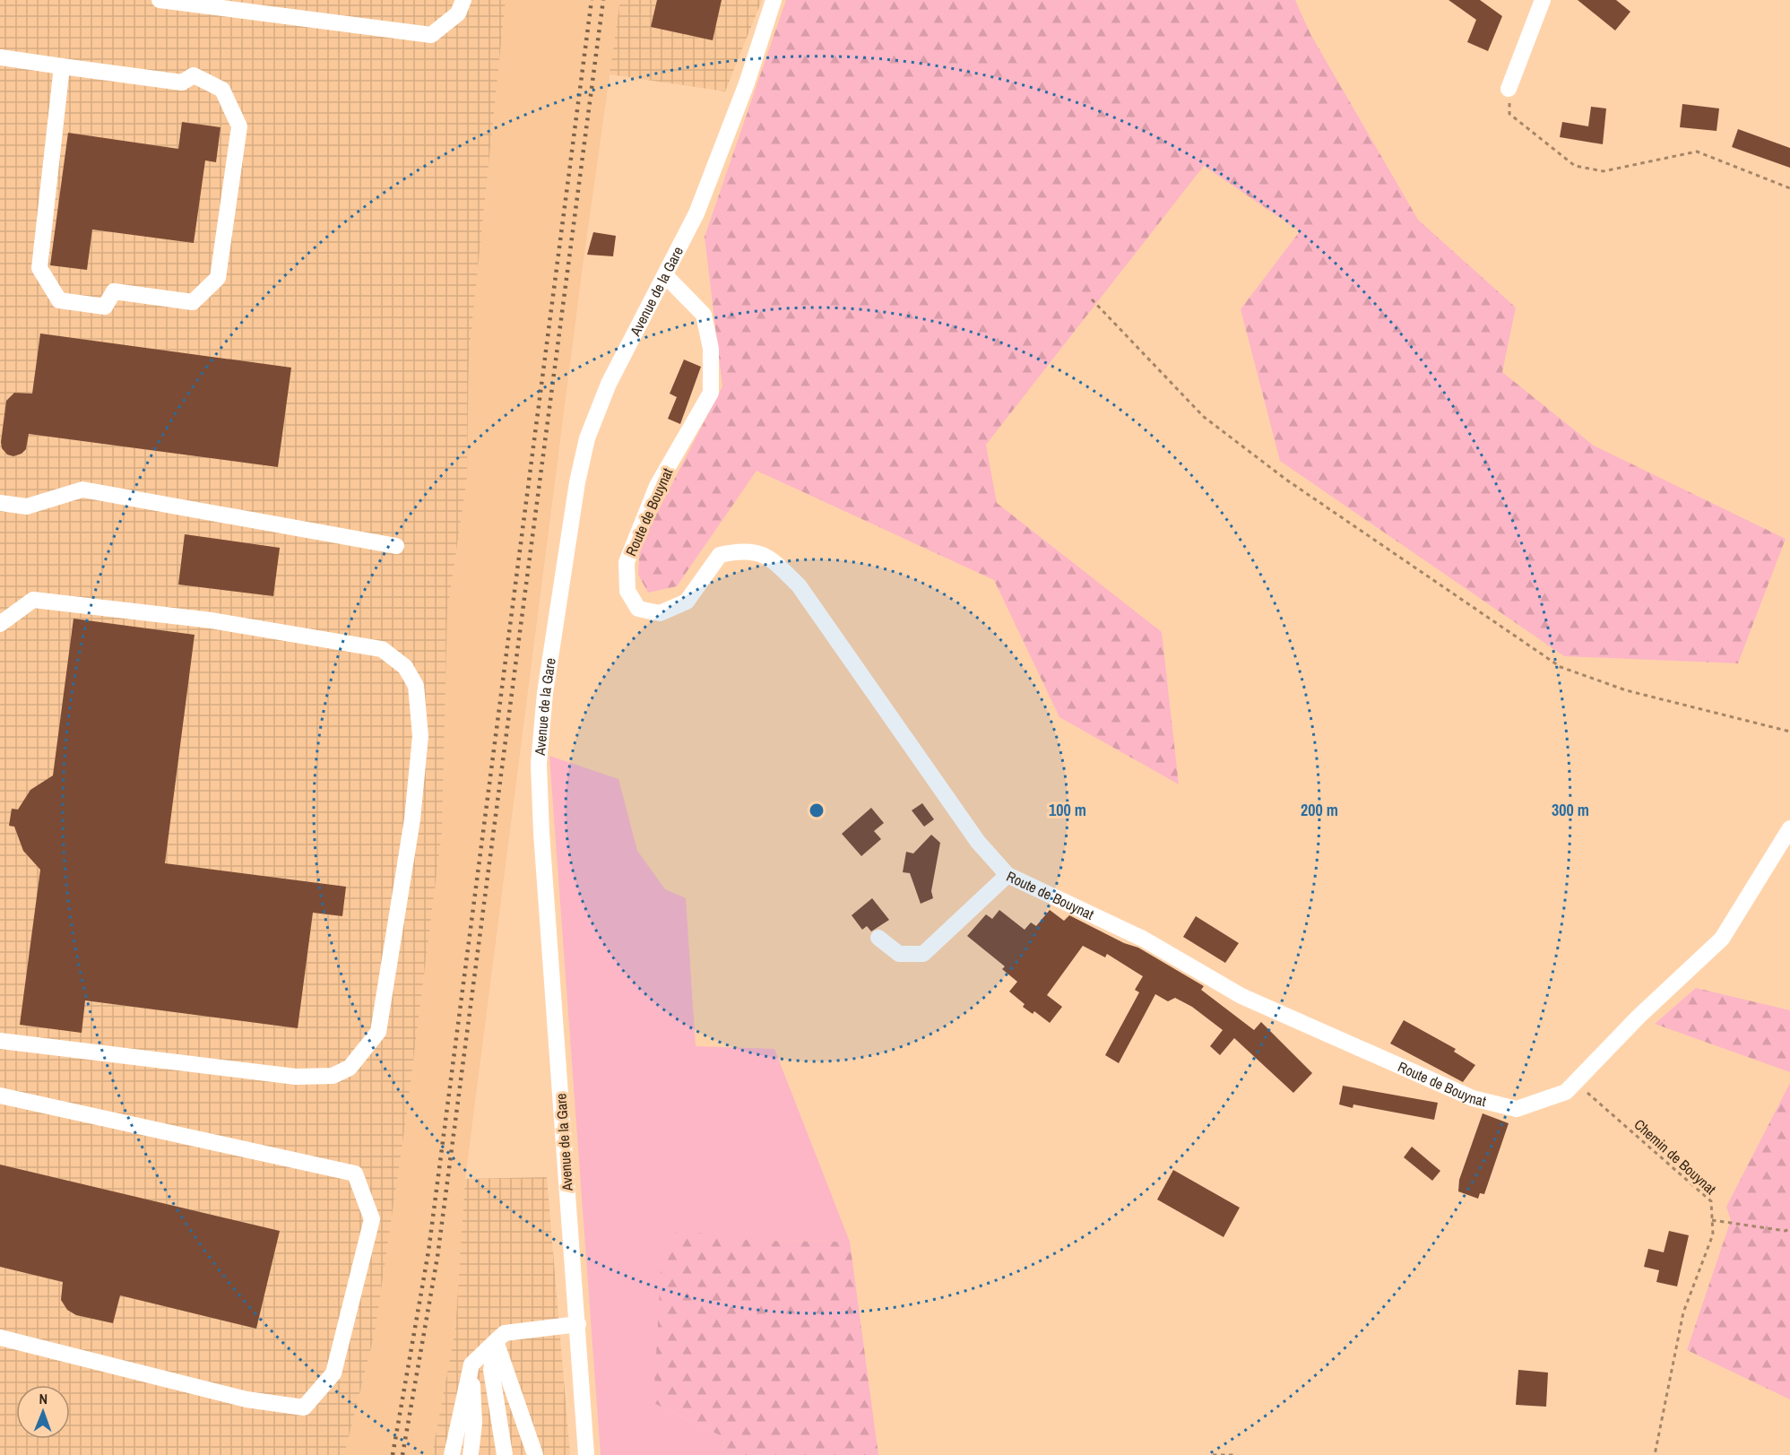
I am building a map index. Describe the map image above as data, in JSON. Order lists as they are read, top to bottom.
{
  "streets": {
    "street": ["Avenue de la Gare", "Route de Bouynat"],
    "path": ["Chemin de Bouynat"]
  },
  "crossings": [
    ["Avenue de la Gare", "Route de Bouynat"],
    ["Route de Bouynat", "Chemin de Bouynat"]
  ],
  "north": "top",
  "rings": ["100 m", "200 m", "300 m"]
}
